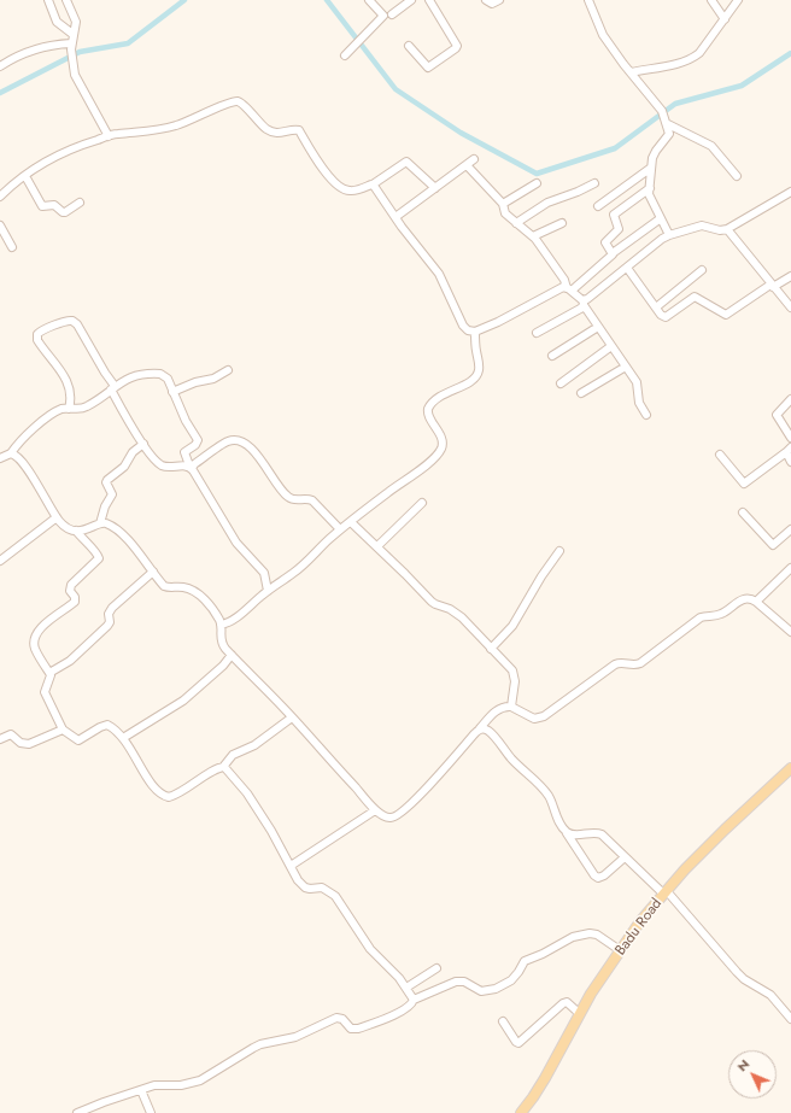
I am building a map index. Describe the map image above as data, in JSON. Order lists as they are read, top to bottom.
{
  "streets": {
    "main road": ["Badu Road"]
  },
  "north": "top left"
}
